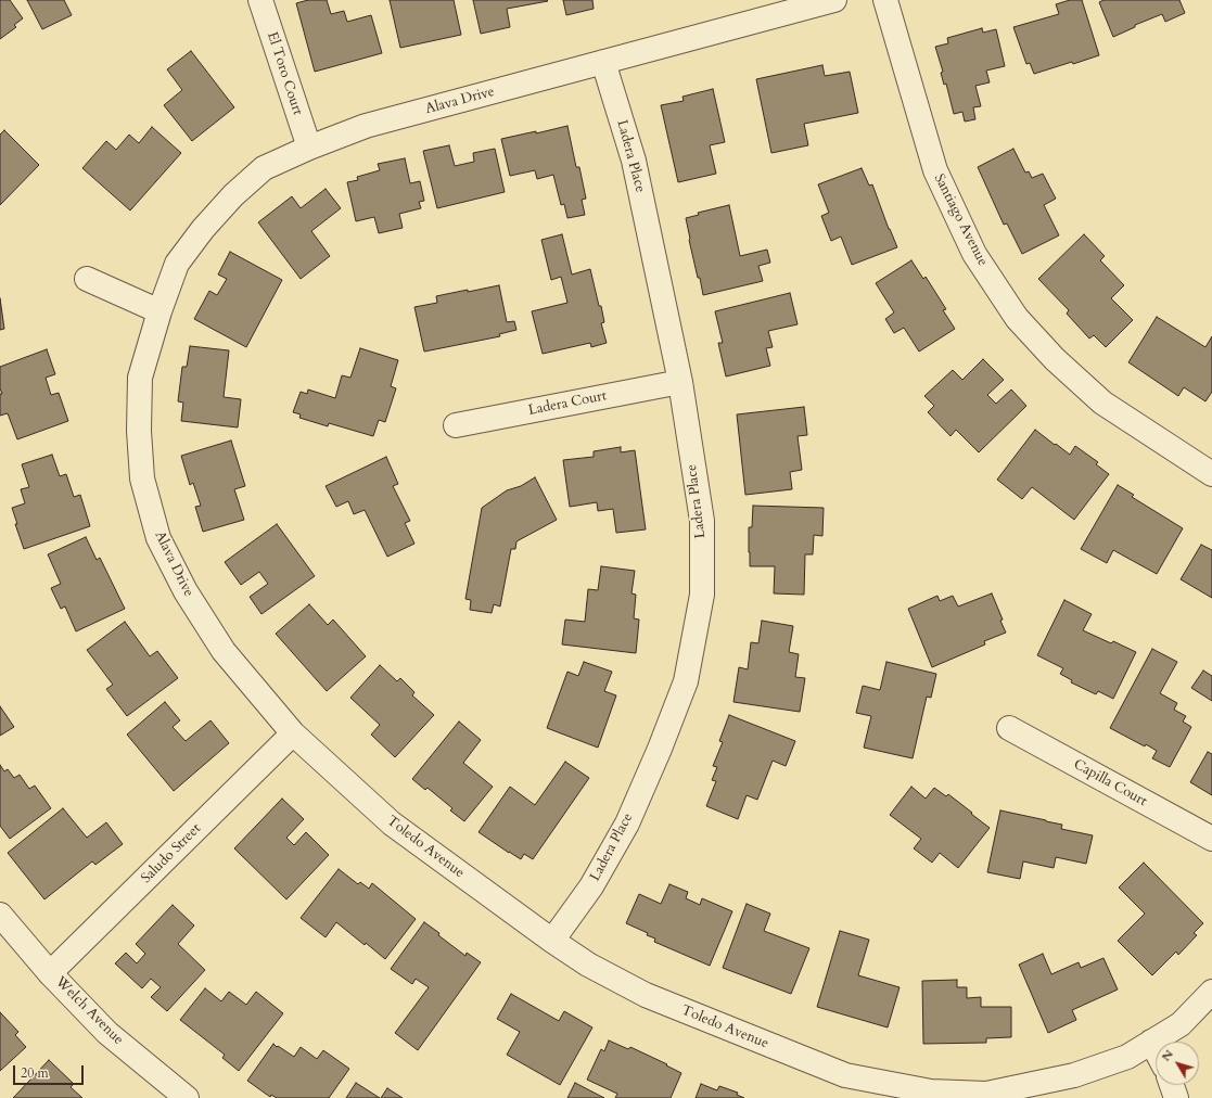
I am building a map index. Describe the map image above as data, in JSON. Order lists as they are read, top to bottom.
{
  "streets": {
    "street": [
      "El Toro Court",
      "Alava Drive",
      "Ladera Place",
      "Santiago Avenue",
      "Ladera Court",
      "Capilla Court",
      "Toledo Avenue",
      "Saludo Street",
      "Welch Avenue"
    ]
  },
  "crossings": [
    ["El Toro Court", "Alava Drive"],
    ["Alava Drive", "Ladera Place"],
    ["Alava Drive", "Toledo Avenue"],
    ["Alava Drive", "Saludo Street"],
    ["Ladera Place", "Ladera Court"],
    ["Ladera Place", "Toledo Avenue"],
    ["Toledo Avenue", "Saludo Street"],
    ["Saludo Street", "Welch Avenue"]
  ],
  "scale_bar": "20 m",
  "north": "top left"
}
